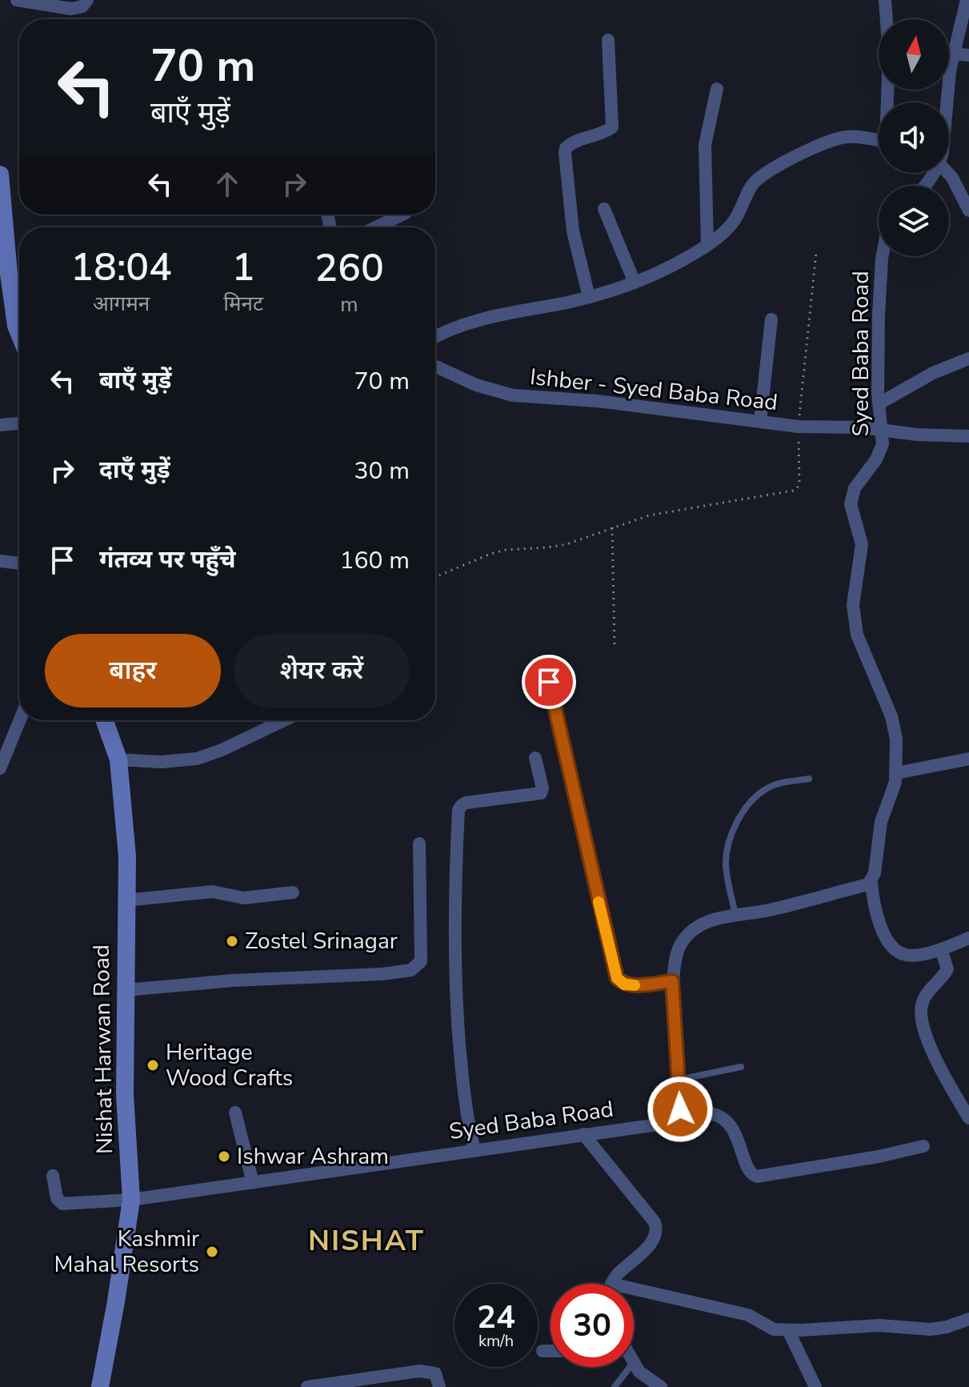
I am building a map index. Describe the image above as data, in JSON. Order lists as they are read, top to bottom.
{
  "streets": {
    "main road": ["Nishat Harwan Road"],
    "street": ["Syed Baba Road", "Ishber - Syed Baba Road"]
  },
  "crossings": [
    ["Syed Baba Road", "Ishber - Syed Baba Road"],
    ["Syed Baba Road", "Nishat Harwan Road"]
  ],
  "districts": ["NISHAT"],
  "places": [
    "Zostel Srinagar",
    "Heritage Wood Crafts",
    "Ishwar Ashram",
    "Kashmir Mahal Resorts"
  ],
  "north": "top",
  "page": {
    "turn": ["70 m", "बाएँ मुड़ें"],
    "eta": [
      "18:04",
      "आगमन",
      "1",
      "मिनट",
      "260",
      "m"
    ],
    "list": [
      {
        "name": "बाएँ मुड़ें",
        "value": "70 m"
      },
      {
        "name": "दाएँ मुड़ें",
        "value": "30 m"
      },
      {
        "name": "गंतव्य पर पहुँचे",
        "value": "160 m"
      }
    ],
    "buttons": ["बाहर", "शेयर करें"],
    "speed": "24 km/h",
    "limit": "30"
  }
}
